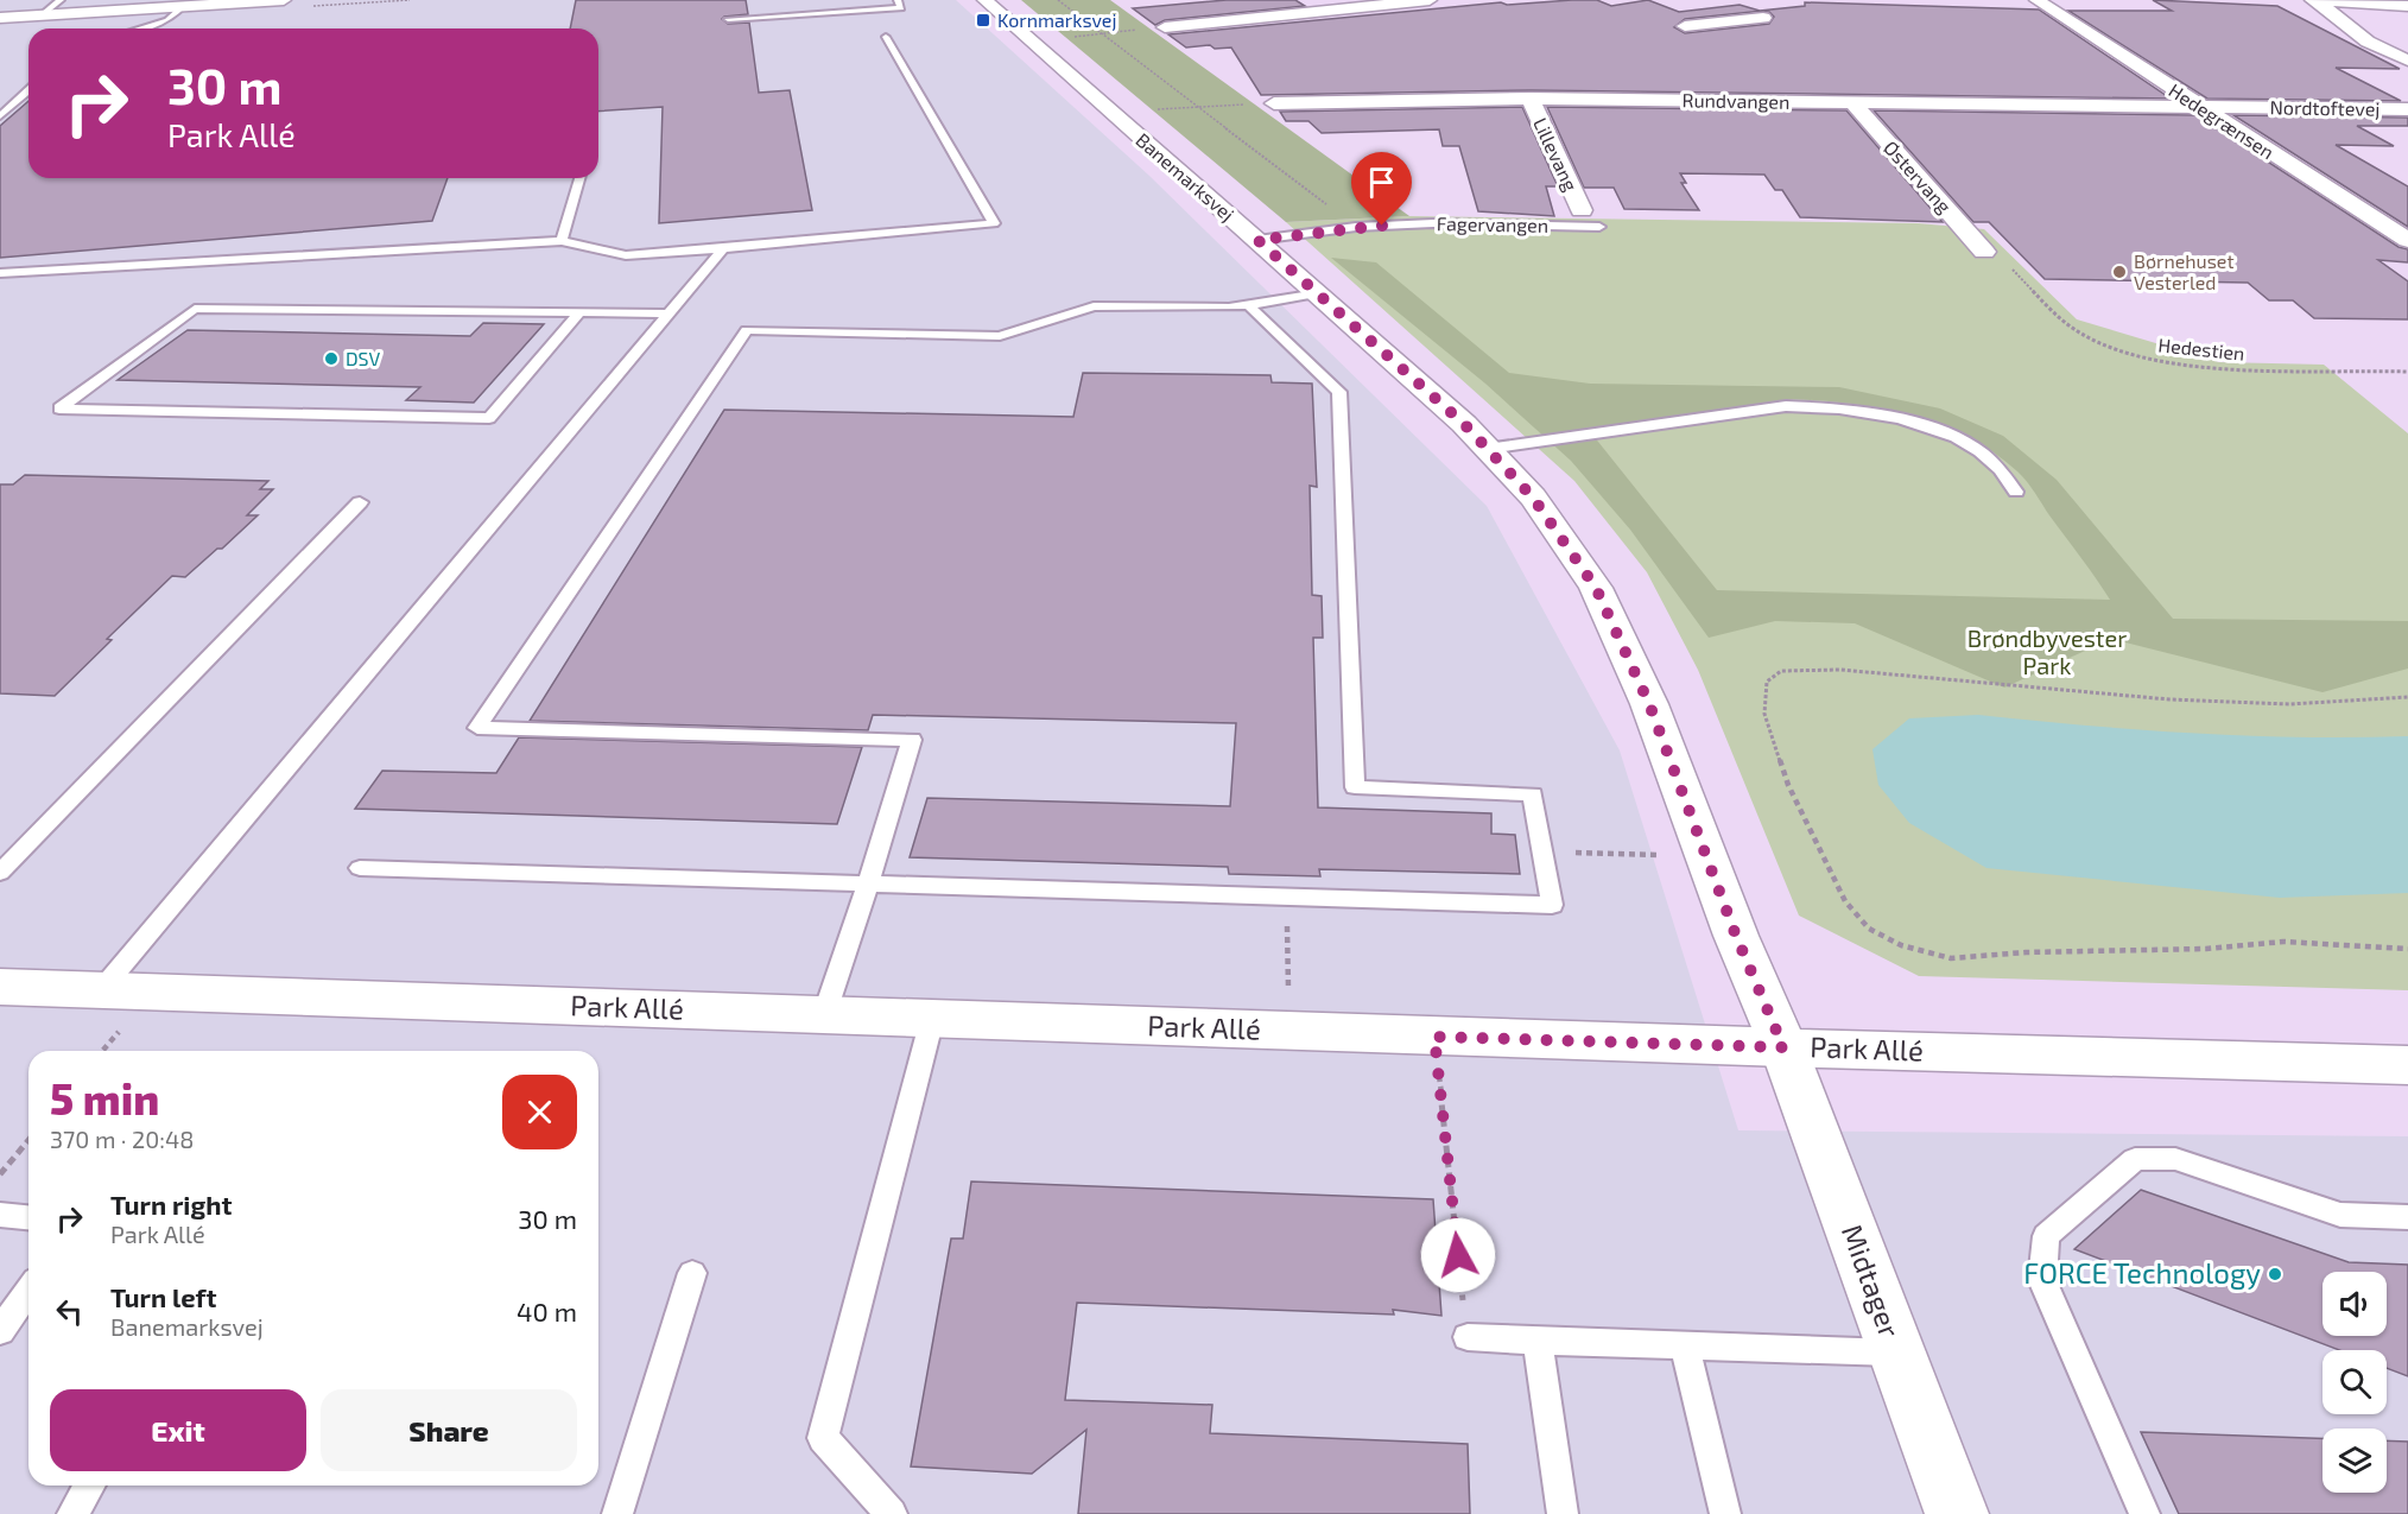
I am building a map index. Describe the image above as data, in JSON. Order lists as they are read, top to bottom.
{
  "streets": {
    "street": [
      "Rundvangen",
      "Nordtoftevej",
      "Hedegrænsen",
      "Lillevang",
      "Banemarksvej",
      "Østervang",
      "Park Allé",
      "Midtager"
    ],
    "lane": ["Fagervangen"],
    "path": ["Hedestien"]
  },
  "crossings": [
    ["Rundvangen", "Nordtoftevej"],
    ["Rundvangen", "Hedegrænsen"],
    ["Rundvangen", "Lillevang"],
    ["Rundvangen", "Østervang"],
    ["Nordtoftevej", "Hedegrænsen"],
    ["Banemarksvej", "Fagervangen"],
    ["Banemarksvej", "Park Allé"],
    ["Banemarksvej", "Midtager"],
    ["Østervang", "Hedestien"],
    ["Park Allé", "Midtager"]
  ],
  "parks": ["Brøndbyvester Park"],
  "places": {
    "transit": ["Kornmarksvej"],
    "other": ["Børnehuset Vesterled", "DSV", "FORCE Technology"]
  },
  "page": {
    "turn": ["30 m", "Park Allé"],
    "heading": ["5 min", "370 m · 20:48"],
    "list": [
      {
        "name": "Turn right",
        "note": "Park Allé",
        "value": "30 m"
      },
      {
        "name": "Turn left",
        "note": "Banemarksvej",
        "value": "40 m"
      }
    ],
    "buttons": ["Exit", "Share"]
  }
}
